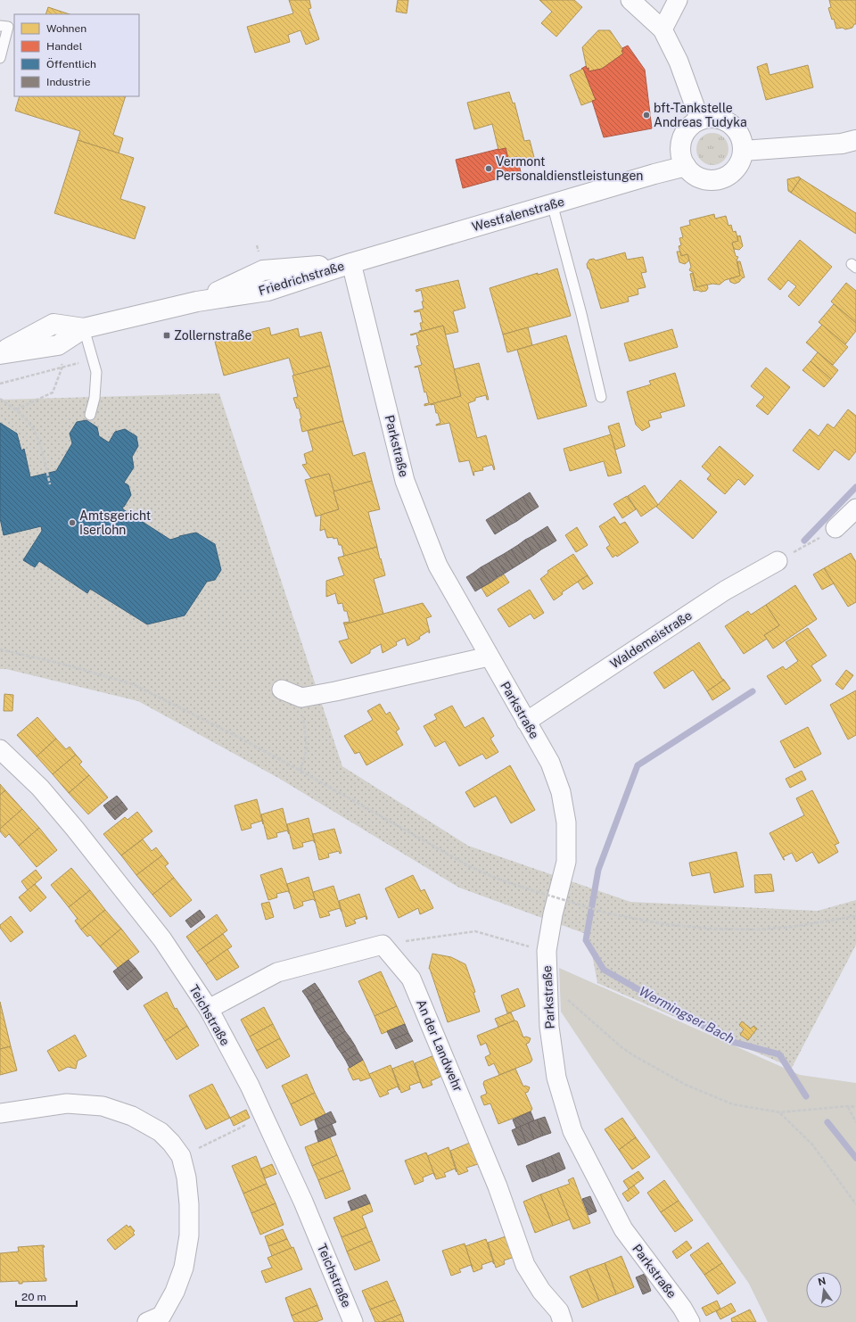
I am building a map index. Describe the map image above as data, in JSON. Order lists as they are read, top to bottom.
{
  "streets": {
    "main road": ["Westfalenstraße", "Friedrichstraße"],
    "street": [
      "Parkstraße",
      "Waldemeistraße",
      "Teichstraße",
      "An der Landwehr"
    ]
  },
  "crossings": [
    ["Westfalenstraße", "Friedrichstraße"],
    ["Westfalenstraße", "Parkstraße"],
    ["Friedrichstraße", "Parkstraße"],
    ["Parkstraße", "Waldemeistraße"]
  ],
  "water": ["Wermingser Bach"],
  "places": {
    "other": ["bft-Tankstelle Andreas Tudyka", "Vermont Personaldienstleistungen", "Amtsgericht Iserlohn"],
    "transit": ["Zollernstraße"]
  },
  "legend": [
    "Wohnen",
    "Handel",
    "Öffentlich",
    "Industrie"
  ],
  "scale_bar": "20 m",
  "north": "top"
}
